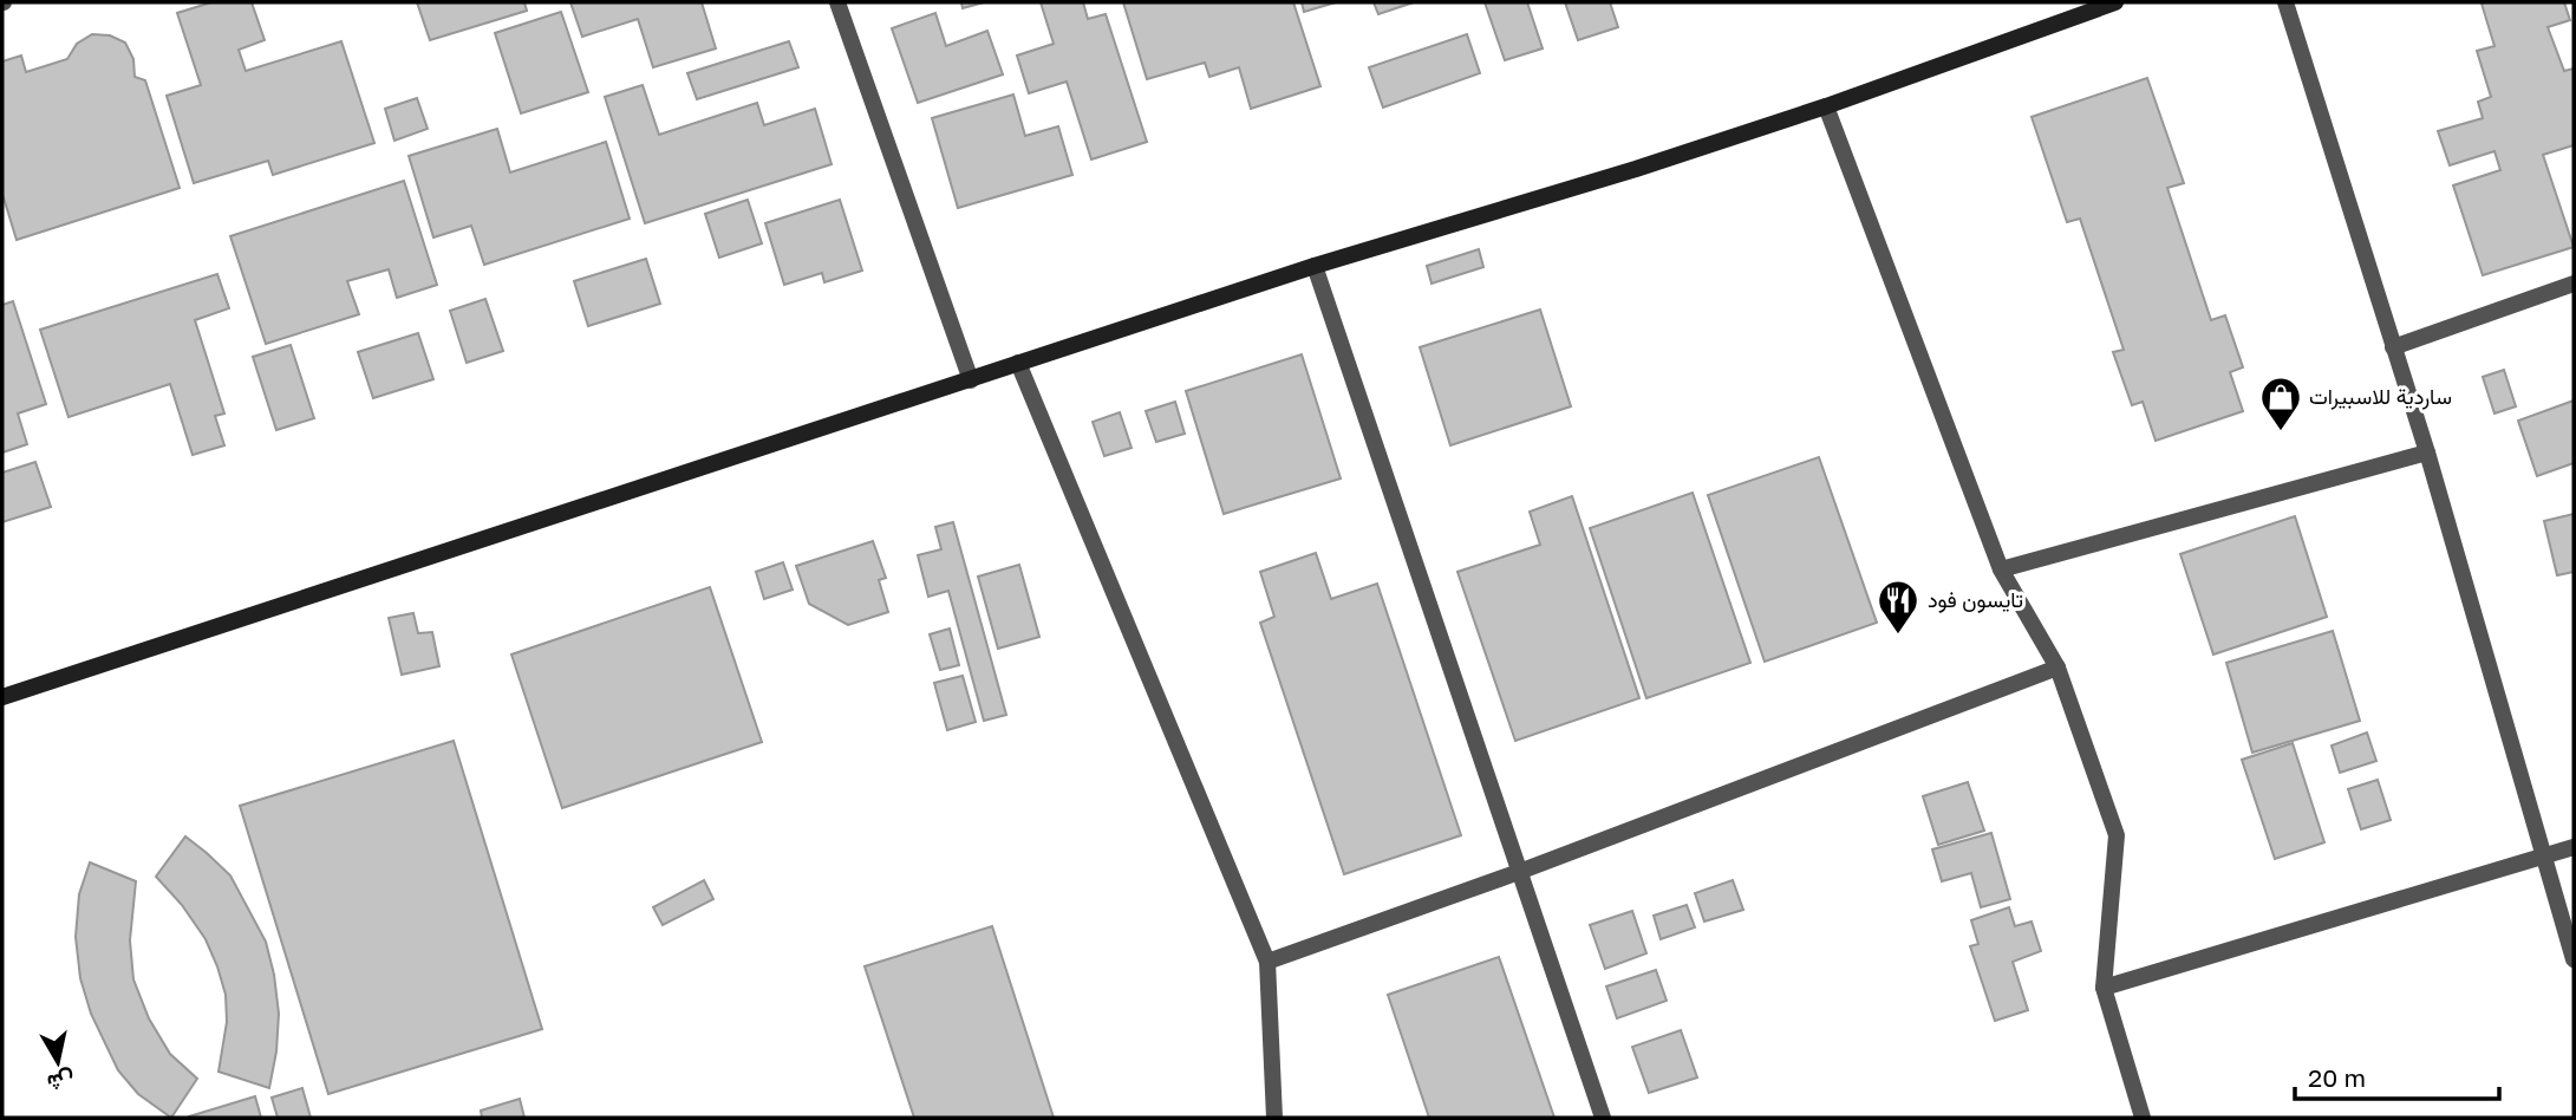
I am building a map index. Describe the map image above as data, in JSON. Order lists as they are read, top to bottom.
{
  "places": {
    "shop": ["ساردية للاسبيرات"],
    "restaurant": ["تايسون فود"]
  },
  "scale_bar": "20 m",
  "north": "bottom"
}
